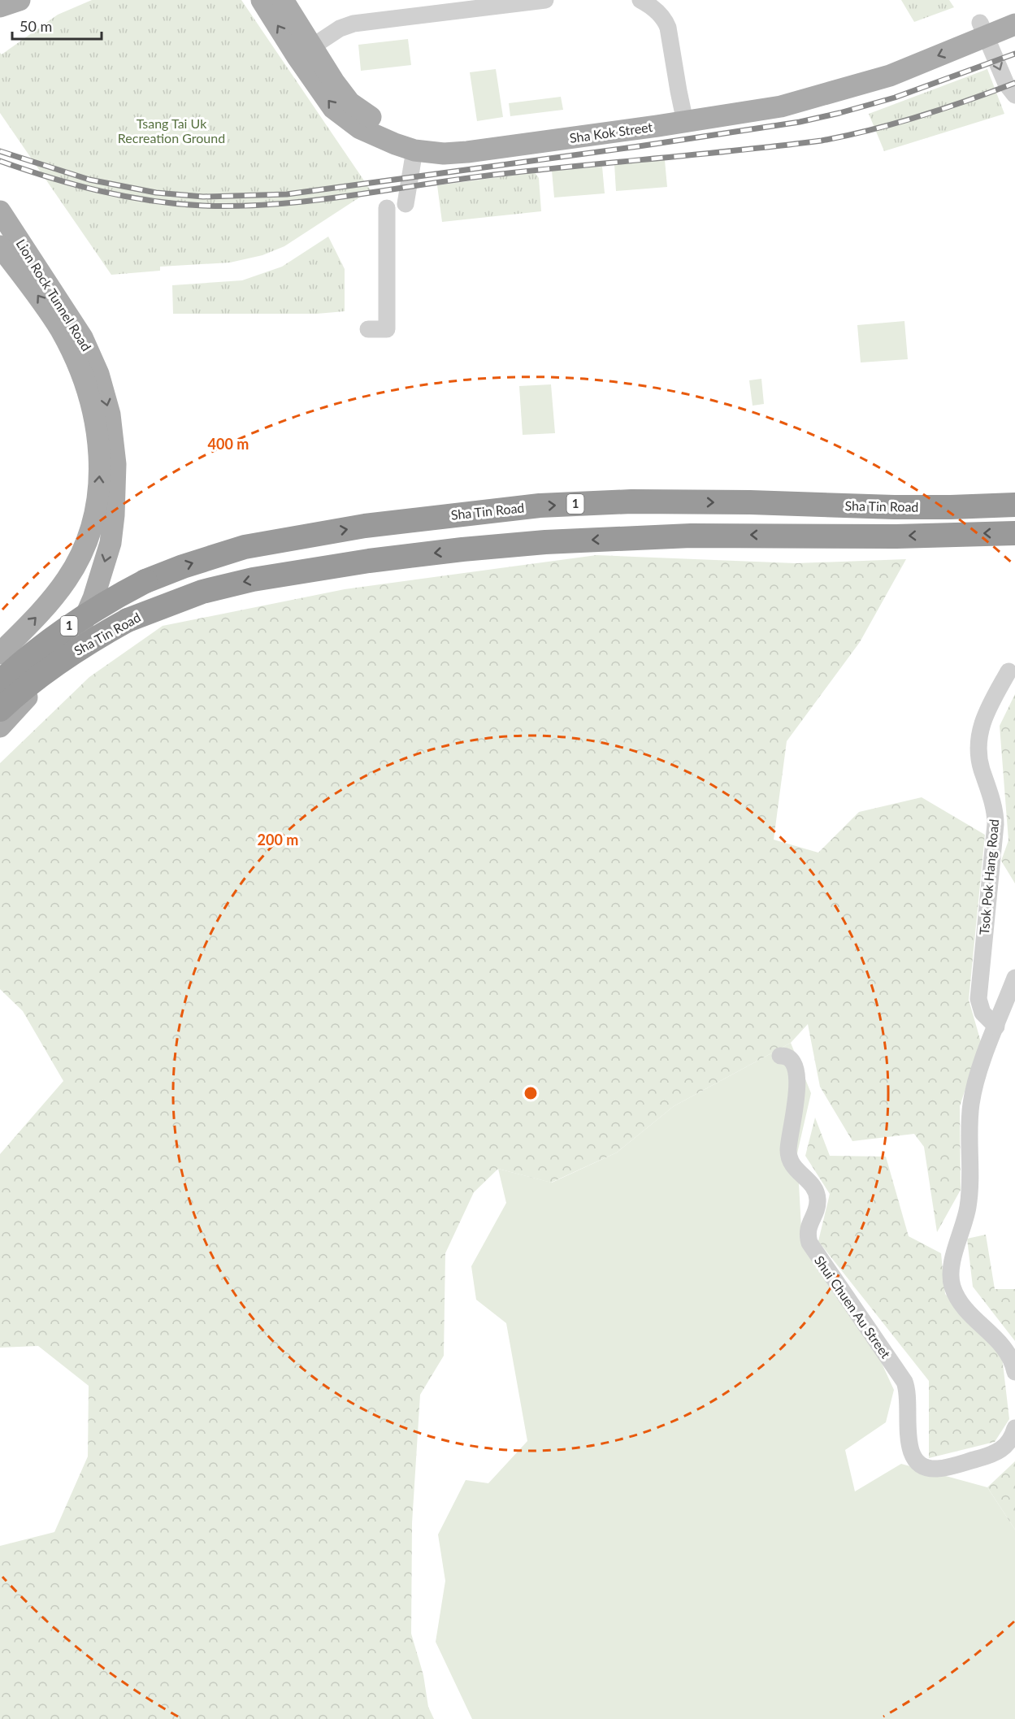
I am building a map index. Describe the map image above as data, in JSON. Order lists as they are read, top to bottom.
{
  "streets": {
    "highway": ["1", "Sha Tin Road"],
    "main road": ["Sha Kok Street", "Lion Rock Tunnel Road"],
    "street": ["Tsok Pok Hang Road", "Shui Chuen Au Street"]
  },
  "parks": ["Tsang Tai Uk Recreation Ground"],
  "scale_bar": "50 m",
  "rings": ["400 m", "200 m"]
}
